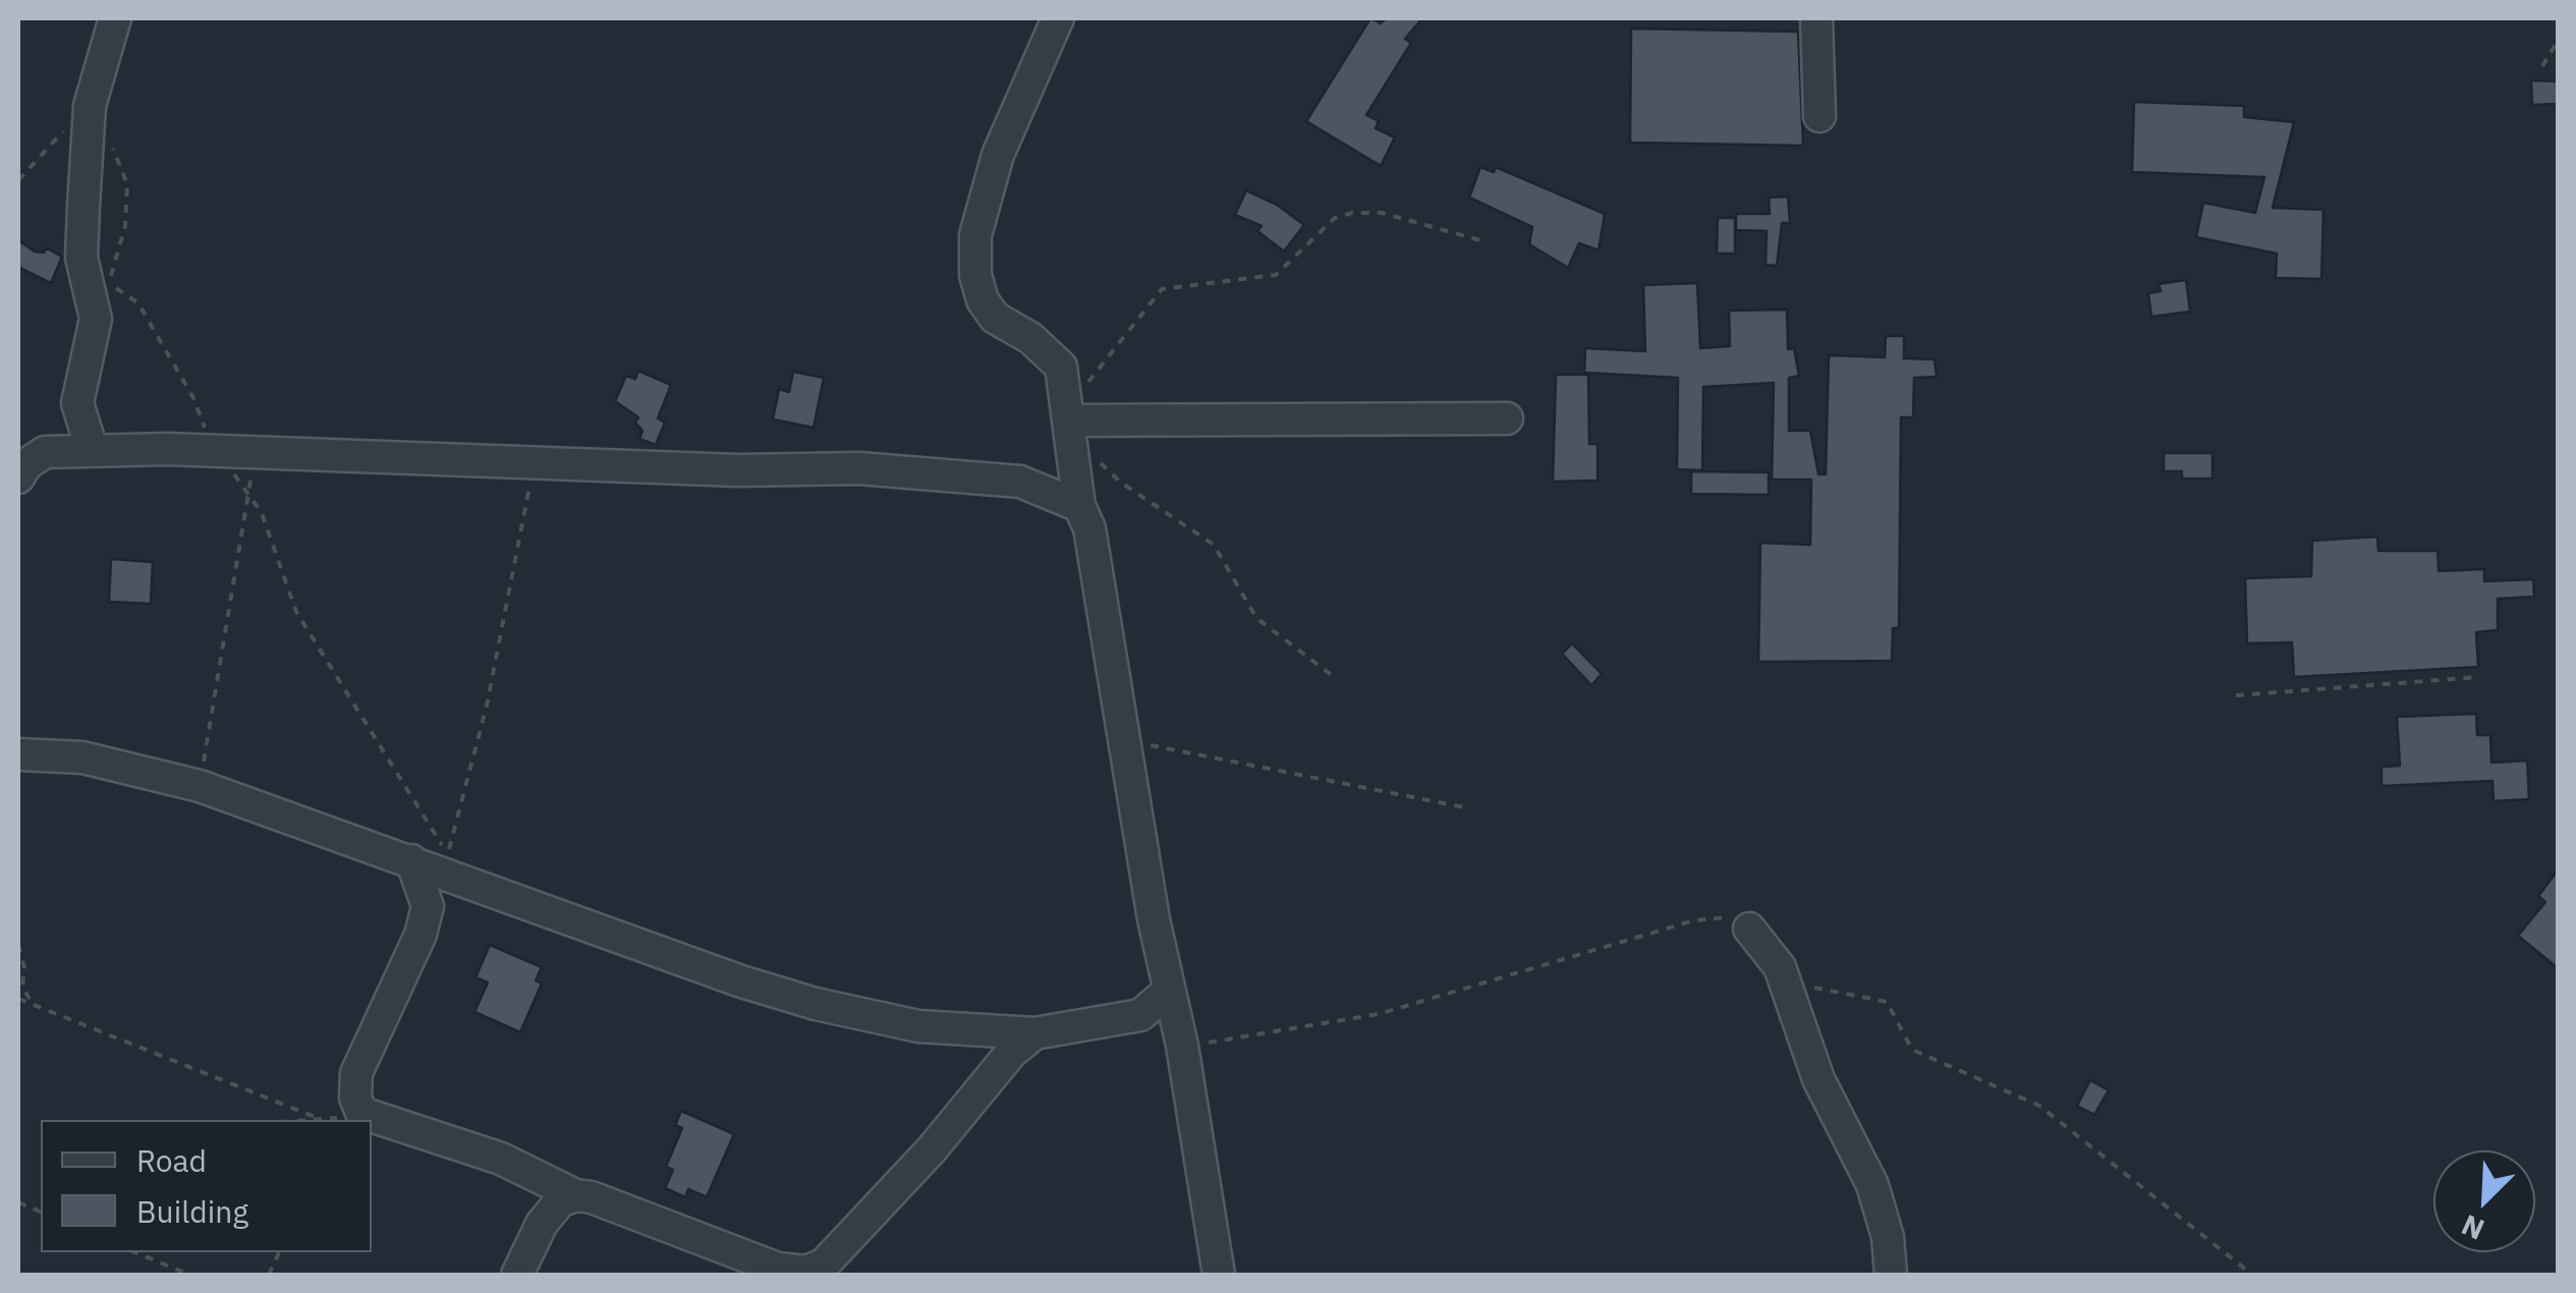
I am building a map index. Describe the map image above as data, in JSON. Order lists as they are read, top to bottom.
{
  "legend": ["Road", "Building"],
  "north": "bottom left"
}
